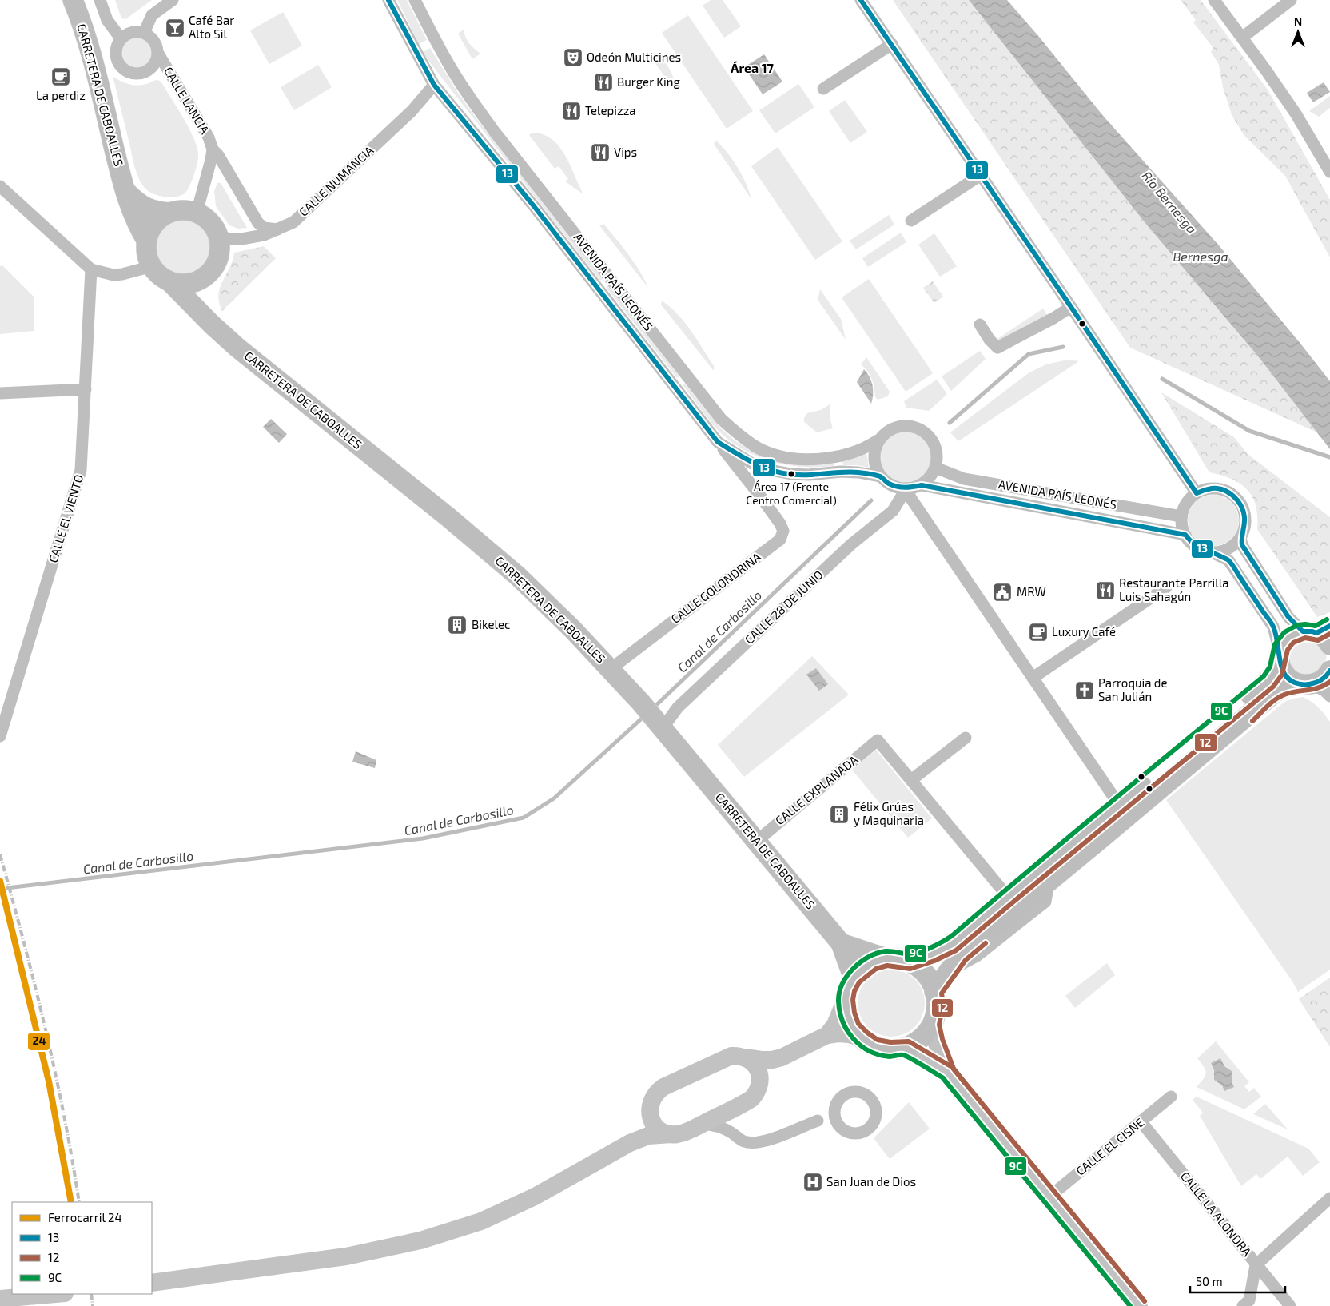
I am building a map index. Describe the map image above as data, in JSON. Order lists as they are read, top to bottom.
{
  "streets": {
    "main road": ["CARRETERA DE CABOALLES"],
    "street": [
      "CALLE LANCIA",
      "CALLE NUMANCIA",
      "AVENIDA PAÍS LEONÉS",
      "CALLE EL VIENTO",
      "CALLE GOLONDRINA",
      "CALLE 28 DE JUNIO",
      "CALLE EXPLANADA",
      "CALLE EL CISNE",
      "CALLE LA ALONDRA"
    ]
  },
  "crossings": [
    ["CARRETERA DE CABOALLES", "CALLE LANCIA"],
    ["CARRETERA DE CABOALLES", "CALLE NUMANCIA"],
    ["CARRETERA DE CABOALLES", "CALLE GOLONDRINA"],
    ["CARRETERA DE CABOALLES", "CALLE 28 DE JUNIO"],
    ["CARRETERA DE CABOALLES", "CALLE EXPLANADA"],
    ["CALLE LANCIA", "CALLE NUMANCIA"],
    ["CALLE NUMANCIA", "AVENIDA PAÍS LEONÉS"],
    ["AVENIDA PAÍS LEONÉS", "CALLE GOLONDRINA"],
    ["AVENIDA PAÍS LEONÉS", "CALLE 28 DE JUNIO"],
    ["CALLE EL CISNE", "CALLE LA ALONDRA"]
  ],
  "districts": ["Área 17"],
  "water": ["Río Bernesga", "Bernesga", "Canal de Carbosillo"],
  "places": {
    "bar": ["Café Bar Alto Sil"],
    "theatre": ["Odeón Multicines"],
    "cafe": ["La perdiz", "Luxury Café"],
    "restaurant": [
      "Burger King",
      "Telepizza",
      "Vips",
      "Restaurante Parrilla Luis Sahagún"
    ],
    "other": ["Área 17 (Frente Centro Comercial)"],
    "public building": ["MRW"],
    "building": ["Bikelec", "Félix Grúas y Maquinaria"],
    "church": ["Parroquia de San Julián"],
    "hospital": ["San Juan de Dios"]
  },
  "lines": [
    "transit line 13",
    "transit line 9C",
    "transit line 12",
    "rail line 24"
  ],
  "legend": [
    "Ferrocarril 24",
    "13",
    "12",
    "9C"
  ],
  "scale_bar": "50 m",
  "north": "top"
}
